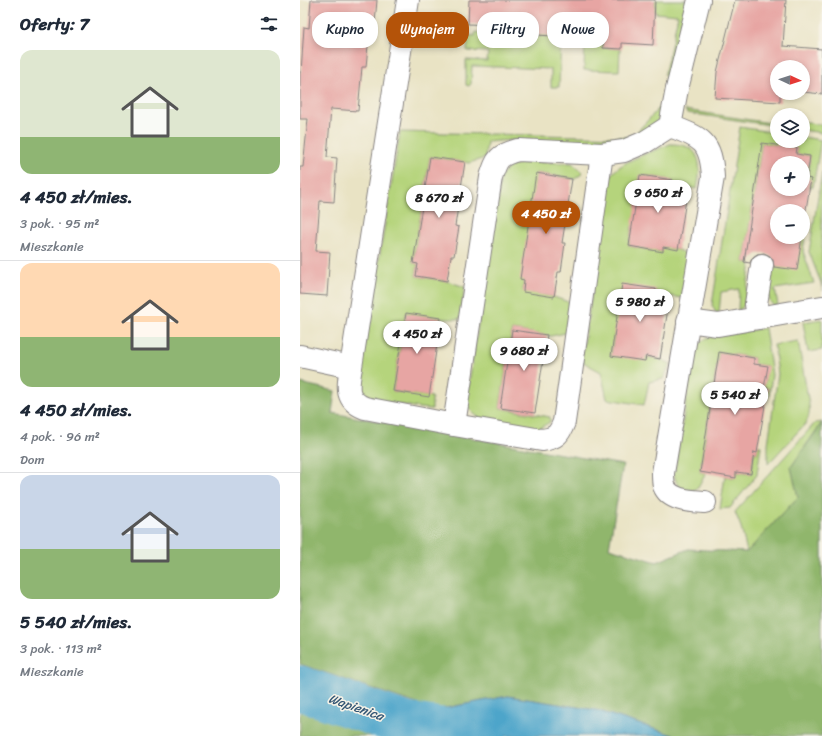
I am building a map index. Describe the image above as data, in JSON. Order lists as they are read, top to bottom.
{
  "water": ["Wapienica"],
  "north": "right",
  "page": {
    "heading": "Oferty: 7",
    "chip": [
      "Kupno",
      "Wynajem",
      "Filtry",
      "Nowe"
    ],
    "list": [
      {
        "name": "4 450 zł/mies.",
        "note": "3 pok. · 95 m² · Mieszkanie"
      },
      {
        "name": "4 450 zł/mies.",
        "note": "4 pok. · 96 m² · Dom"
      },
      {
        "name": "5 540 zł/mies.",
        "note": "3 pok. · 113 m² · Mieszkanie"
      }
    ],
    "map_buttons": ["+", "−"],
    "price": [
      "9 650 zł",
      "8 670 zł",
      "4 450 zł",
      "5 980 zł",
      "4 450 zł",
      "9 680 zł",
      "5 540 zł"
    ]
  }
}
